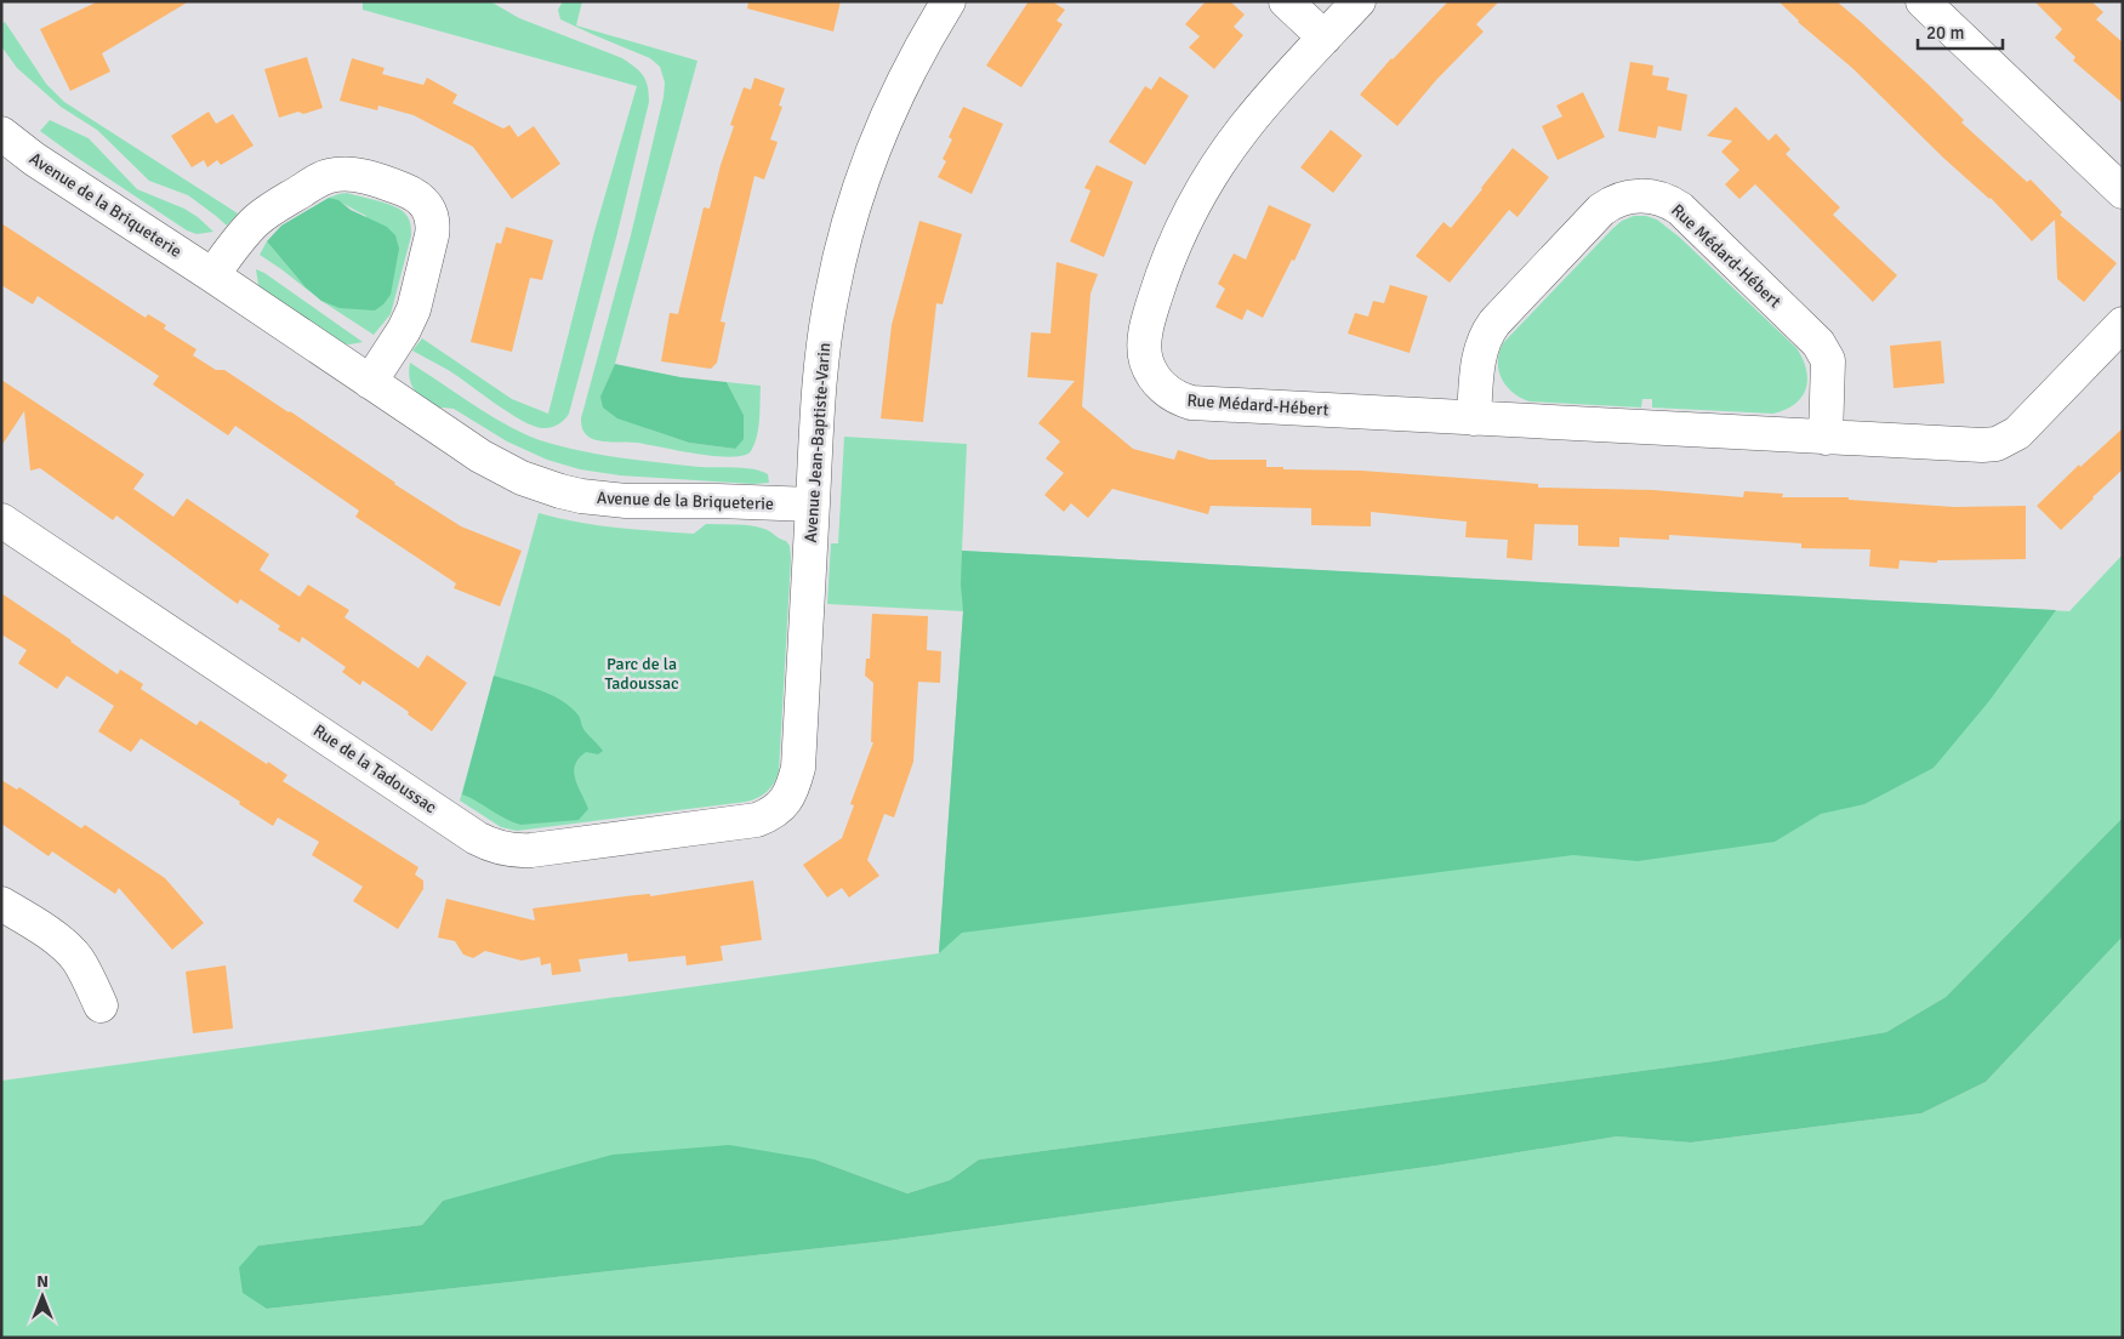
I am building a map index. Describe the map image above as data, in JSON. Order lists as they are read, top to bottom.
{
  "streets": {
    "street": [
      "Avenue de la Briqueterie",
      "Rue Médard-Hébert",
      "Avenue Jean-Baptiste-Varin",
      "Rue de la Tadoussac"
    ]
  },
  "crossings": [
    ["Avenue de la Briqueterie", "Avenue Jean-Baptiste-Varin"],
    ["Avenue Jean-Baptiste-Varin", "Rue de la Tadoussac"]
  ],
  "parks": ["Parc de la Tadoussac"],
  "scale_bar": "20 m",
  "north": "top"
}
